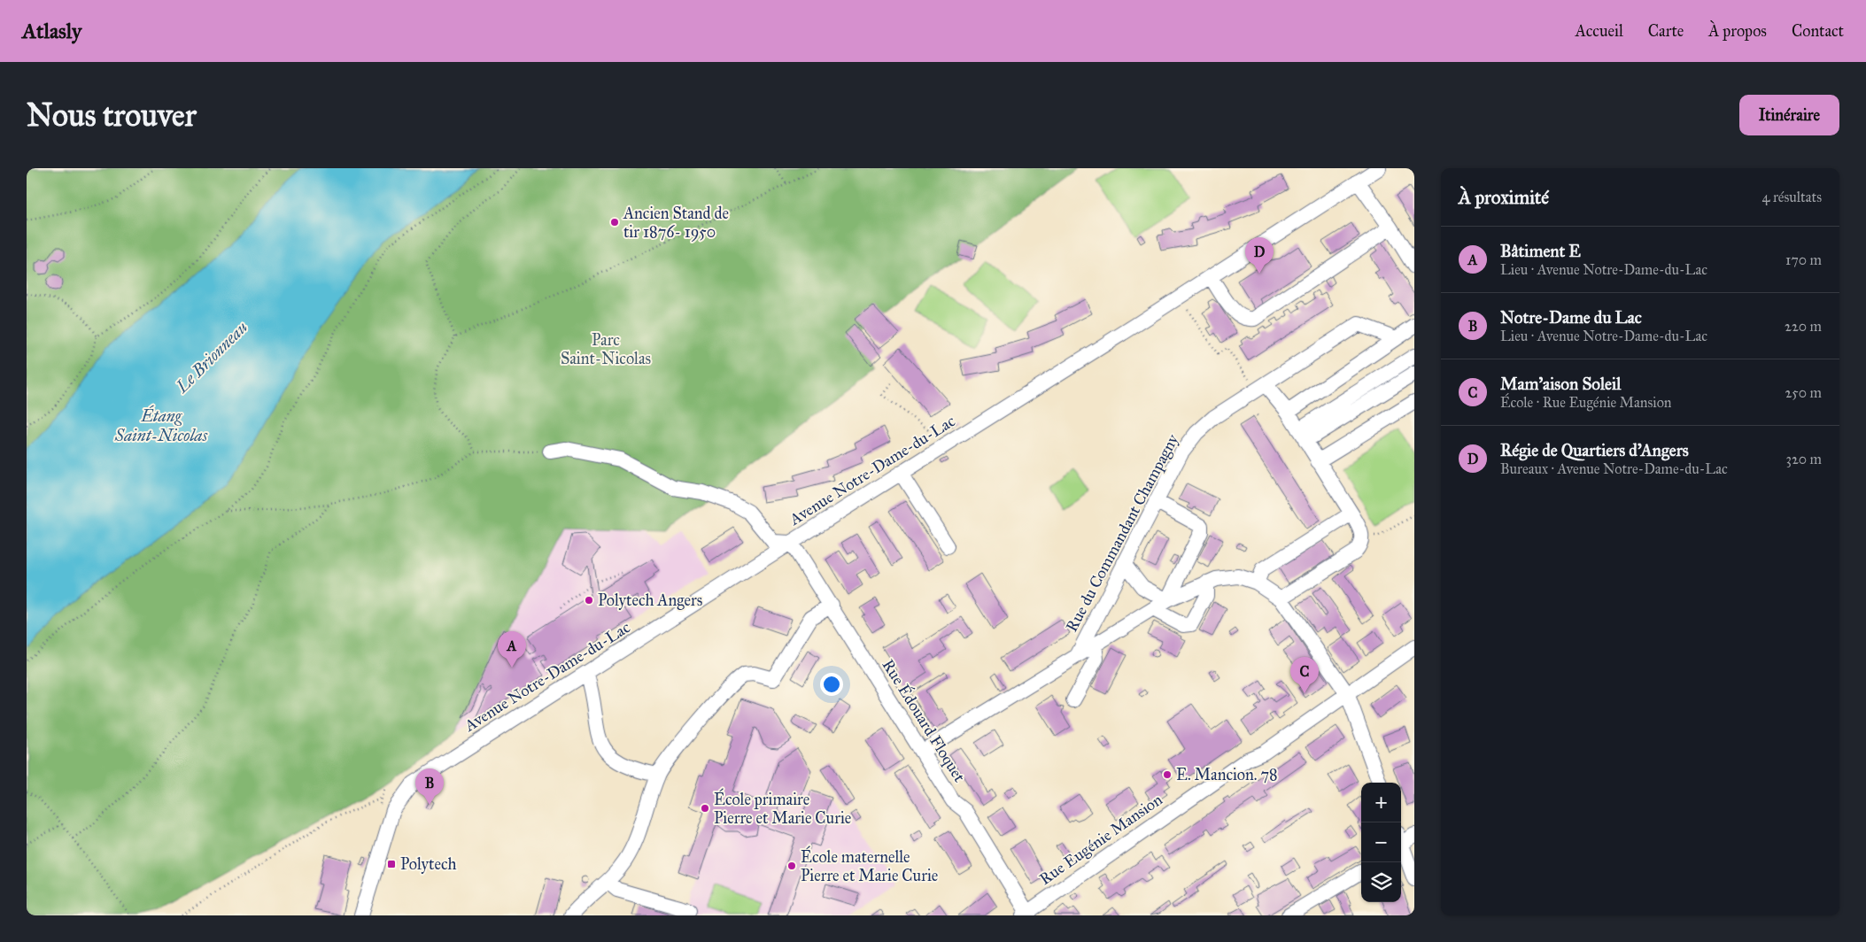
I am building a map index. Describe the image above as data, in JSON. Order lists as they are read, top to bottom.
{
  "streets": {
    "street": [
      "Avenue Notre-Dame-du-Lac",
      "Rue du Commandant Champagny",
      "Rue Édouard Floquet",
      "Rue Eugénie Mansion"
    ]
  },
  "crossings": [
    ["Avenue Notre-Dame-du-Lac", "Rue Édouard Floquet"],
    ["Rue Édouard Floquet", "Rue Eugénie Mansion"]
  ],
  "water": ["Le Brionneau", "Étang Saint-Nicolas"],
  "parks": ["Parc Saint-Nicolas"],
  "places": {
    "other": [
      "Ancien Stand de tir 1876- 1950",
      "Polytech Angers",
      "E. Mancion. 78",
      "École primaire Pierre et Marie Curie",
      "École maternelle Pierre et Marie Curie"
    ],
    "transit": ["Polytech"]
  },
  "page": {
    "header": "Atlasly",
    "nav": [
      "Accueil",
      "Carte",
      "À propos",
      "Contact"
    ],
    "buttons": "Itinéraire",
    "title": "Nous trouver",
    "heading": ["À proximité", "4 résultats"],
    "list": [
      {
        "mark": "A",
        "name": "Bâtiment E",
        "note": "Lieu · Avenue Notre-Dame-du-Lac",
        "value": "170 m"
      },
      {
        "mark": "B",
        "name": "Notre-Dame du Lac",
        "note": "Lieu · Avenue Notre-Dame-du-Lac",
        "value": "220 m"
      },
      {
        "mark": "C",
        "name": "Mam'aison Soleil",
        "note": "École · Rue Eugénie Mansion",
        "value": "250 m"
      },
      {
        "mark": "D",
        "name": "Régie de Quartiers d’Angers",
        "note": "Bureaux · Avenue Notre-Dame-du-Lac",
        "value": "320 m"
      }
    ],
    "pins": [
      "D",
      "A",
      "C",
      "B"
    ],
    "map_buttons": ["+", "−"]
  }
}
